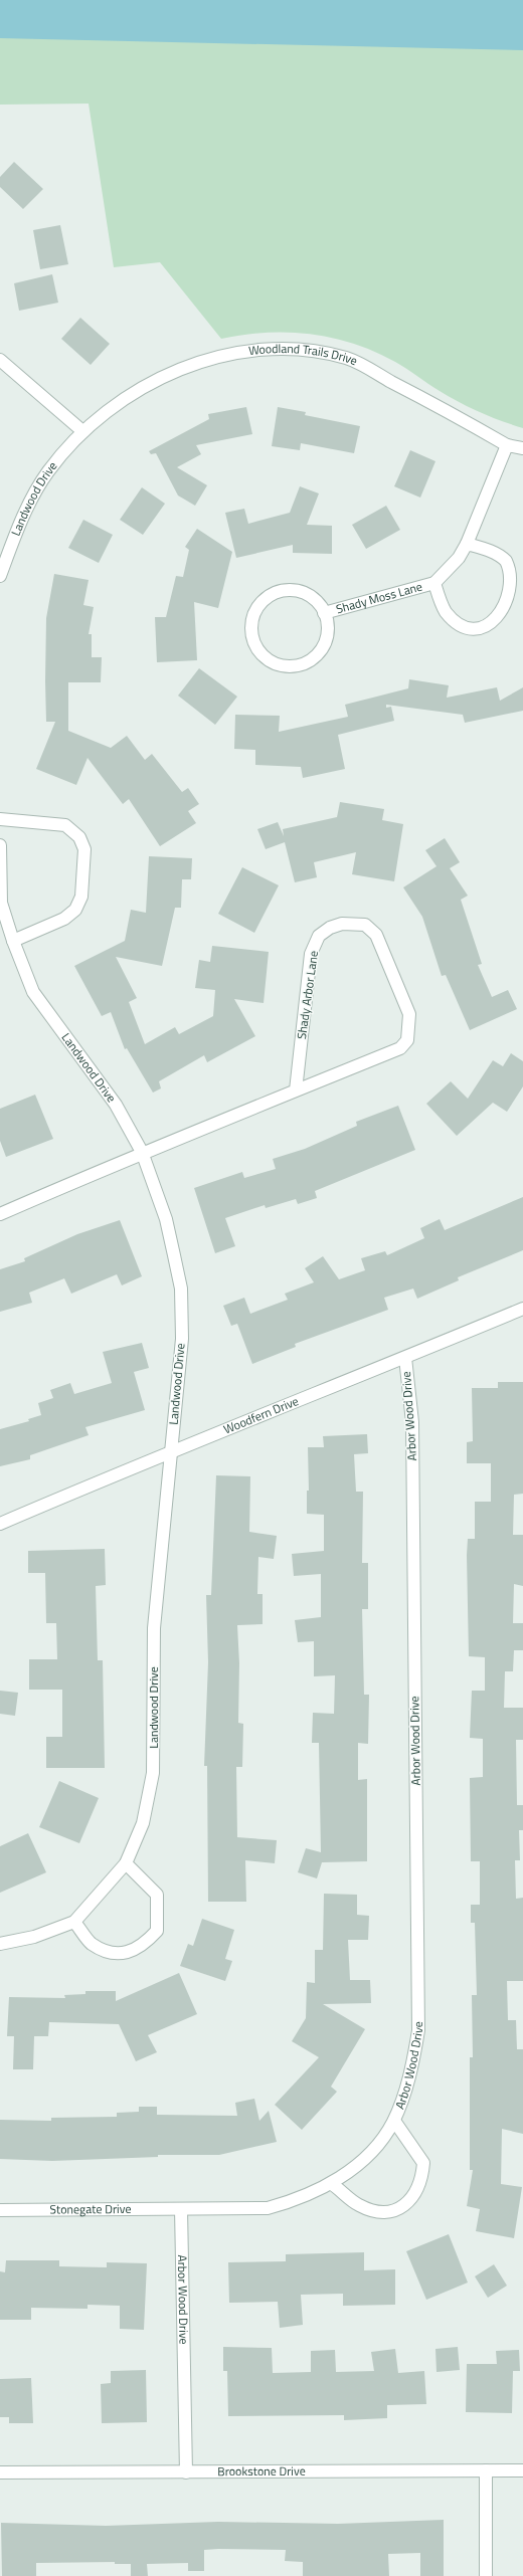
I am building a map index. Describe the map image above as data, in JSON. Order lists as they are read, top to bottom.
{
  "streets": {
    "street": [
      "Woodland Trails Drive",
      "Landwood Drive",
      "Shady Moss Lane",
      "Shady Arbor Lane",
      "Woodfern Drive",
      "Arbor Wood Drive",
      "Stonegate Drive",
      "Brookstone Drive"
    ]
  },
  "crossings": [
    ["Woodland Trails Drive", "Landwood Drive"],
    ["Woodland Trails Drive", "Shady Moss Lane"],
    ["Landwood Drive", "Shady Arbor Lane"],
    ["Landwood Drive", "Woodfern Drive"],
    ["Woodfern Drive", "Arbor Wood Drive"],
    ["Arbor Wood Drive", "Stonegate Drive"],
    ["Arbor Wood Drive", "Brookstone Drive"]
  ]
}
